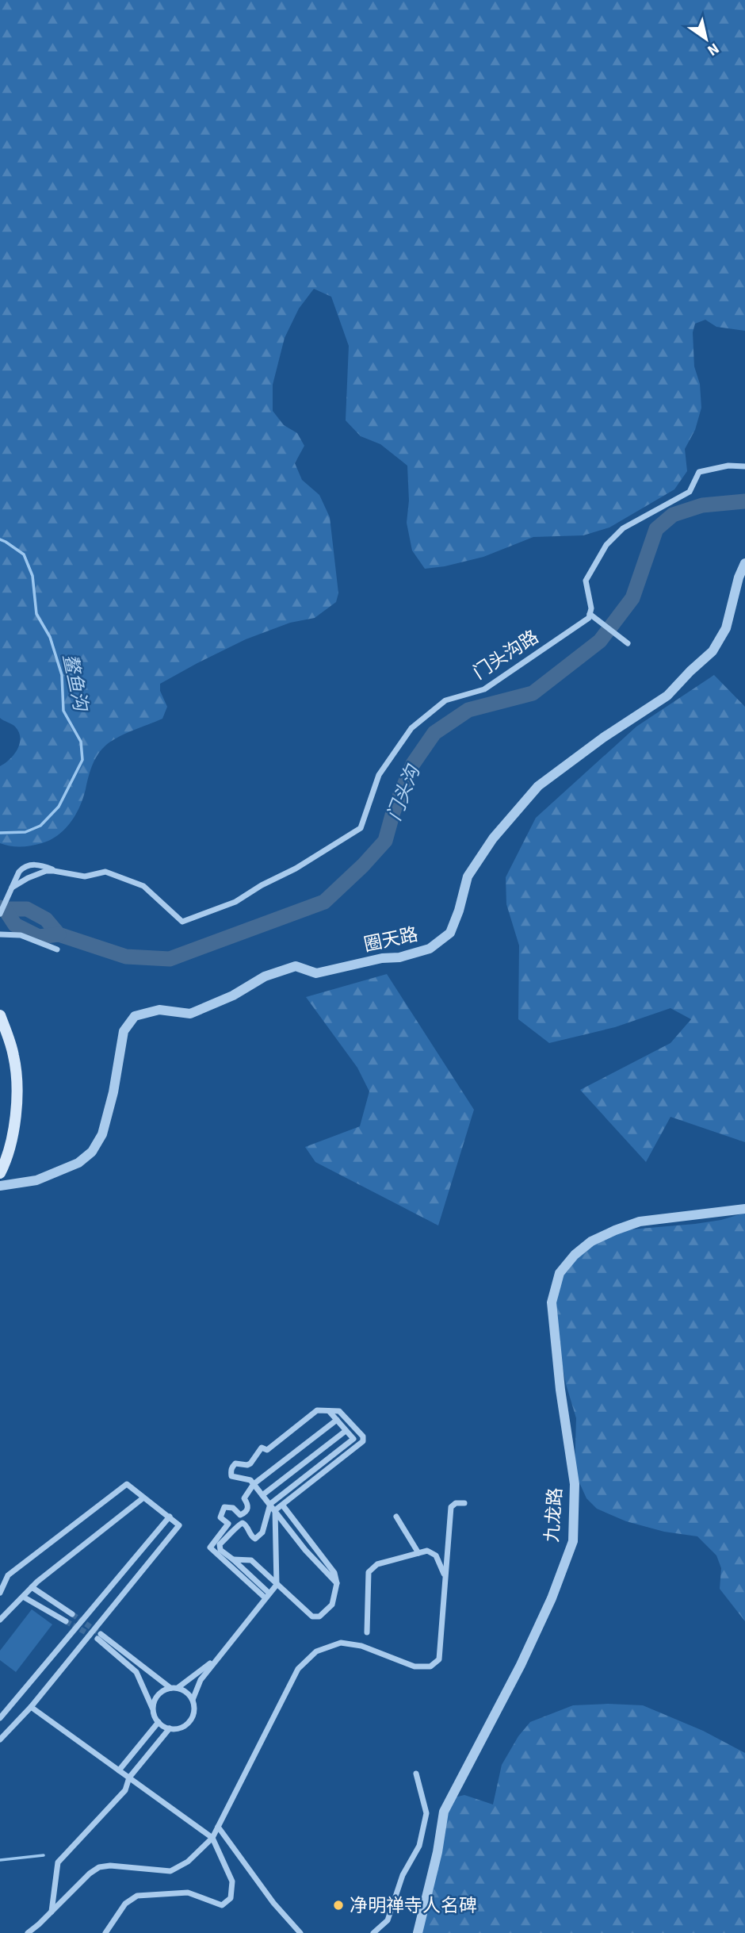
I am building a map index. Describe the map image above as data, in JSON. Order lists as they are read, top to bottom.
{
  "streets": {
    "street": ["门头沟路", "圈天路", "九龙路"]
  },
  "water": ["鳌鱼沟", "门头沟"],
  "places": ["净明禅寺人名碑"],
  "north": "bottom right"
}
